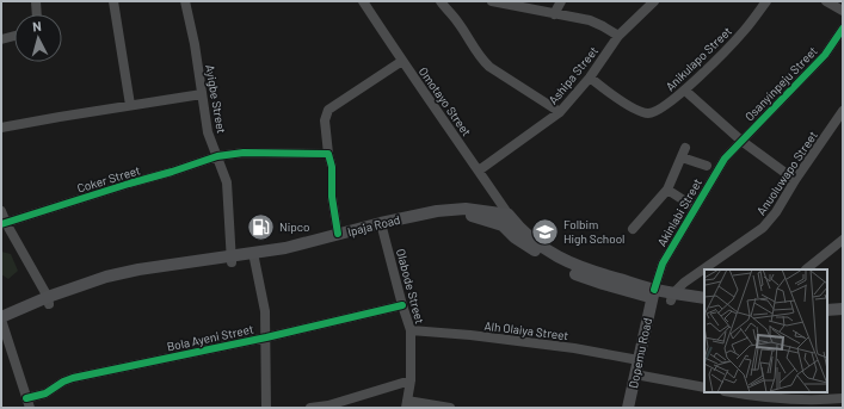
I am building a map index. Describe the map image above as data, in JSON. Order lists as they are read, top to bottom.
{
  "streets": {
    "main road": ["Ipaja Road", "Dopemu Road"],
    "street": [
      "Anikulapo Street",
      "Ashipa Street",
      "Osanyinpeju Street",
      "Ayigbe Street",
      "Omotayo Street",
      "Anuoluwapo Street",
      "Coker Street",
      "Akinlabi Street",
      "Olabode Street",
      "Alh Olaiya Street",
      "Bola Ayeni Street"
    ]
  },
  "crossings": [
    ["Anikulapo Street", "Ashipa Street"],
    ["Ashipa Street", "Omotayo Street"],
    ["Osanyinpeju Street", "Akinlabi Street"],
    ["Ayigbe Street", "Coker Street"],
    ["Ayigbe Street", "Ipaja Road"],
    ["Omotayo Street", "Ipaja Road"],
    ["Akinlabi Street", "Dopemu Road"],
    ["Ipaja Road", "Olabode Street"],
    ["Olabode Street", "Alh Olaiya Street"],
    ["Olabode Street", "Bola Ayeni Street"],
    ["Alh Olaiya Street", "Dopemu Road"]
  ],
  "places": {
    "fuel station": ["Nipco"],
    "school or university": ["Folbim High School"]
  },
  "north": "top"
}
